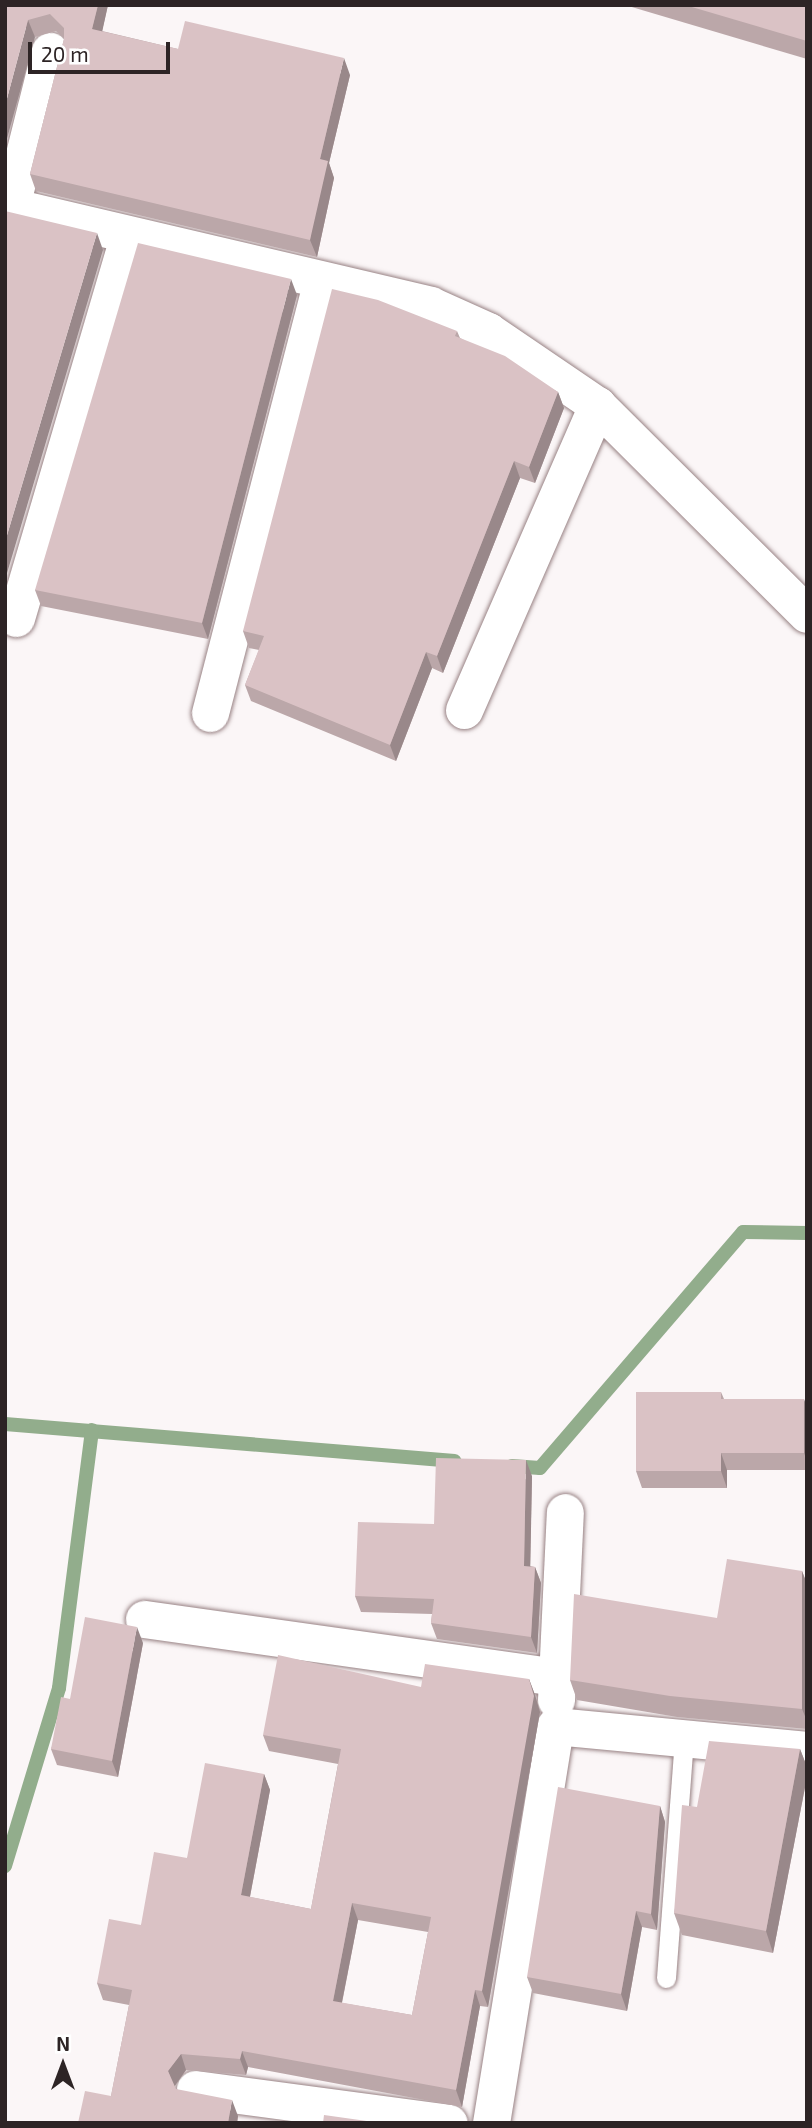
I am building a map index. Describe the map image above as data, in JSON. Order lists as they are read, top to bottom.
{
  "scale_bar": "20 m",
  "north": "top"
}
